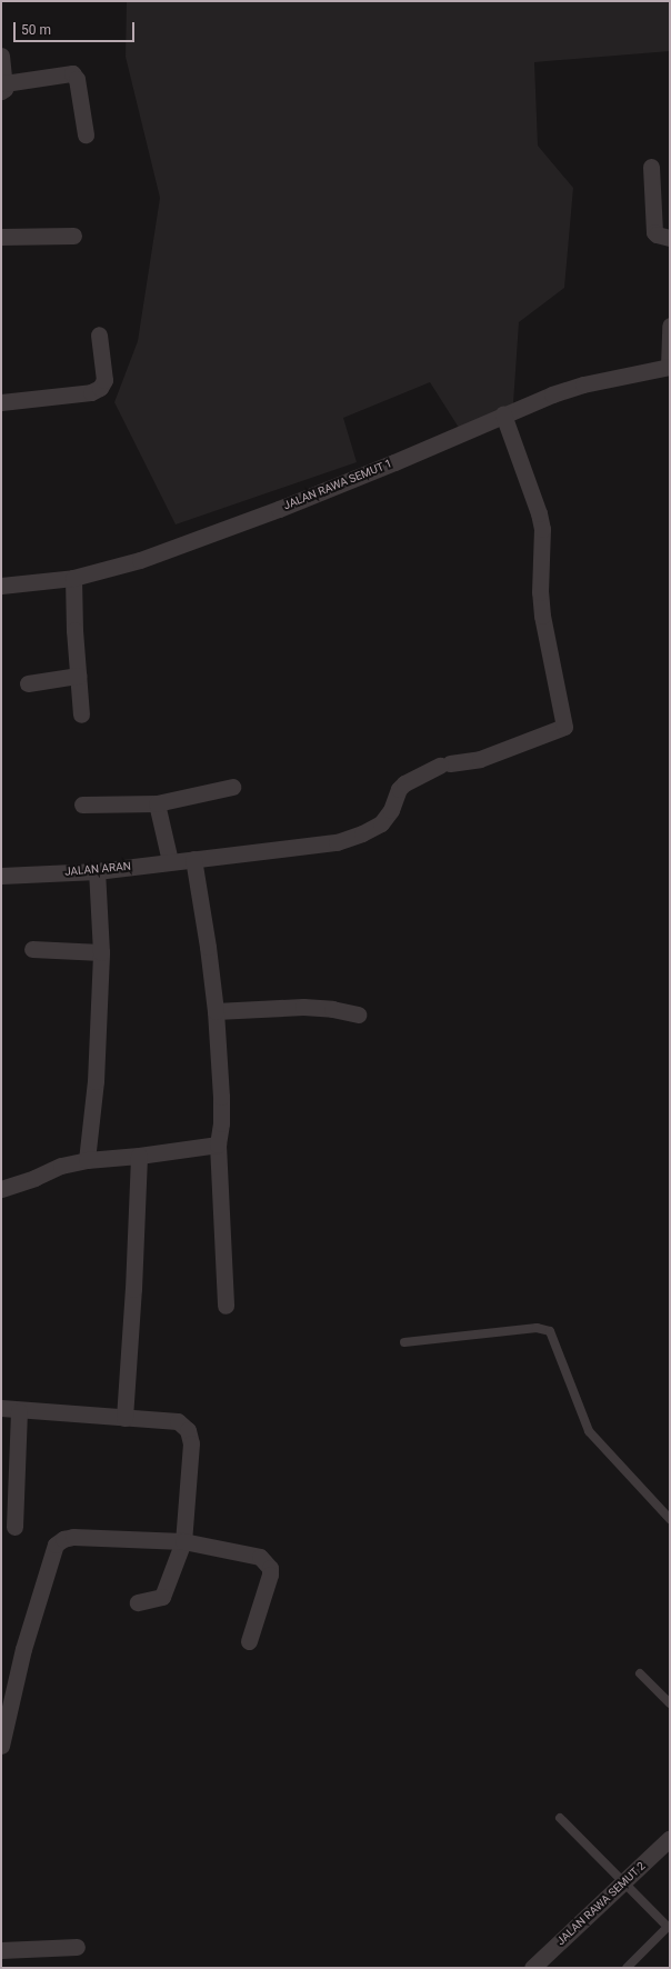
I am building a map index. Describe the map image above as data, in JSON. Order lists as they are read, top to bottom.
{
  "streets": {
    "street": ["JALAN RAWA SEMUT 1", "JALAN ARAN", "JALAN RAWA SEMUT 2"]
  },
  "crossings": [
    ["JALAN RAWA SEMUT 1", "JALAN ARAN"]
  ],
  "scale_bar": "50 m"
}
